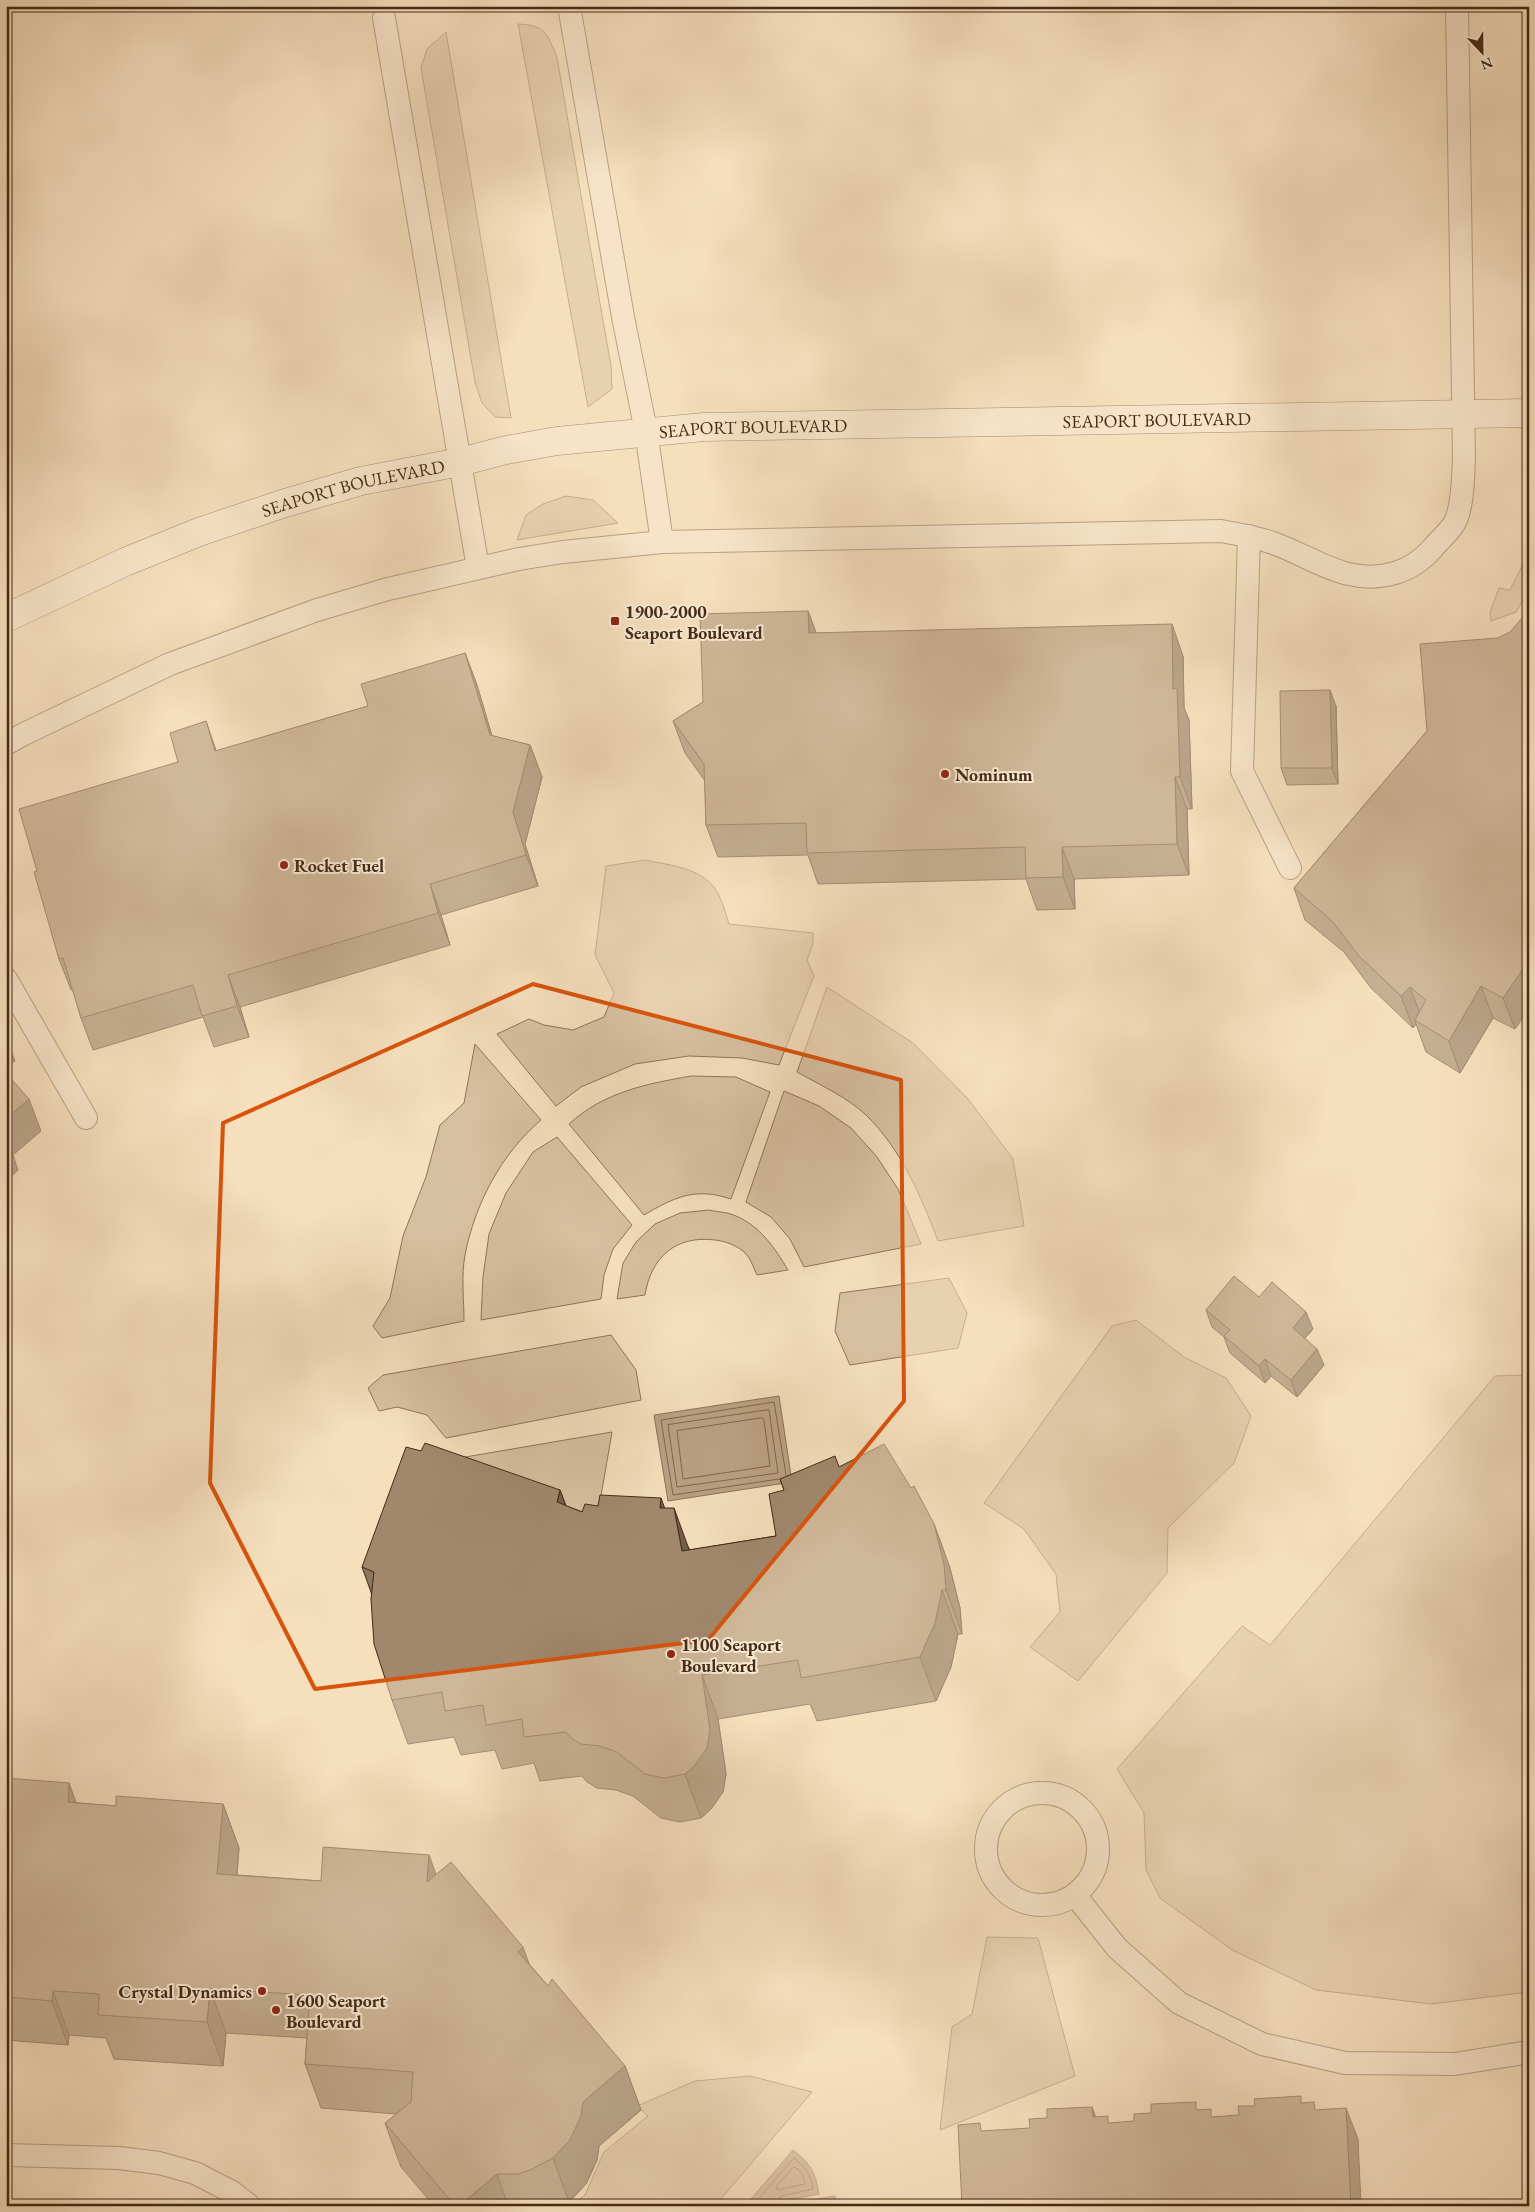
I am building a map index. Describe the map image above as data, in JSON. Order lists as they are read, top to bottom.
{
  "streets": {
    "main road": ["SEAPORT BOULEVARD"]
  },
  "places": {
    "transit": ["1900-2000 Seaport Boulevard"],
    "other": [
      "Nominum",
      "Rocket Fuel",
      "1100 Seaport Boulevard",
      "Crystal Dynamics",
      "1600 Seaport Boulevard"
    ]
  },
  "north": "bottom"
}
